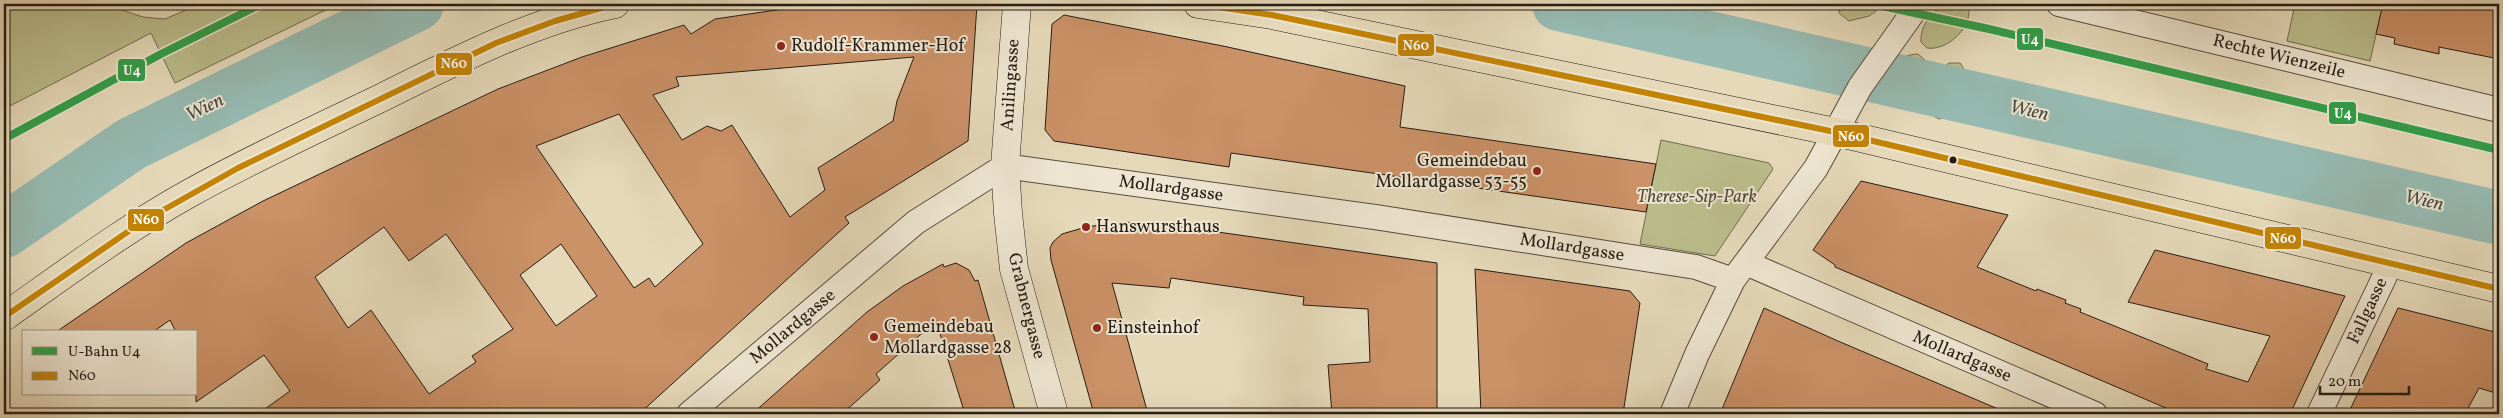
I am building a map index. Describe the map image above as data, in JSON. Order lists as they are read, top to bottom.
{
  "streets": {
    "street": [
      "Rechte Wienzeile",
      "Anilingasse",
      "Mollardgasse",
      "Grabnergasse",
      "Fallgasse"
    ]
  },
  "crossings": [
    ["Anilingasse", "Mollardgasse"],
    ["Anilingasse", "Grabnergasse"],
    ["Mollardgasse", "Grabnergasse"]
  ],
  "water": ["Wien"],
  "parks": ["Therese-Sip-Park"],
  "places": [
    "Rudolf-Krammer-Hof",
    "Gemeindebau Mollardgasse 53-55",
    "Hanswursthaus",
    "Einsteinhof",
    "Gemeindebau Mollardgasse 28"
  ],
  "lines": ["metro line U4", "transit line N60"],
  "legend": ["U-Bahn U4", "N60"],
  "scale_bar": "20 m"
}
